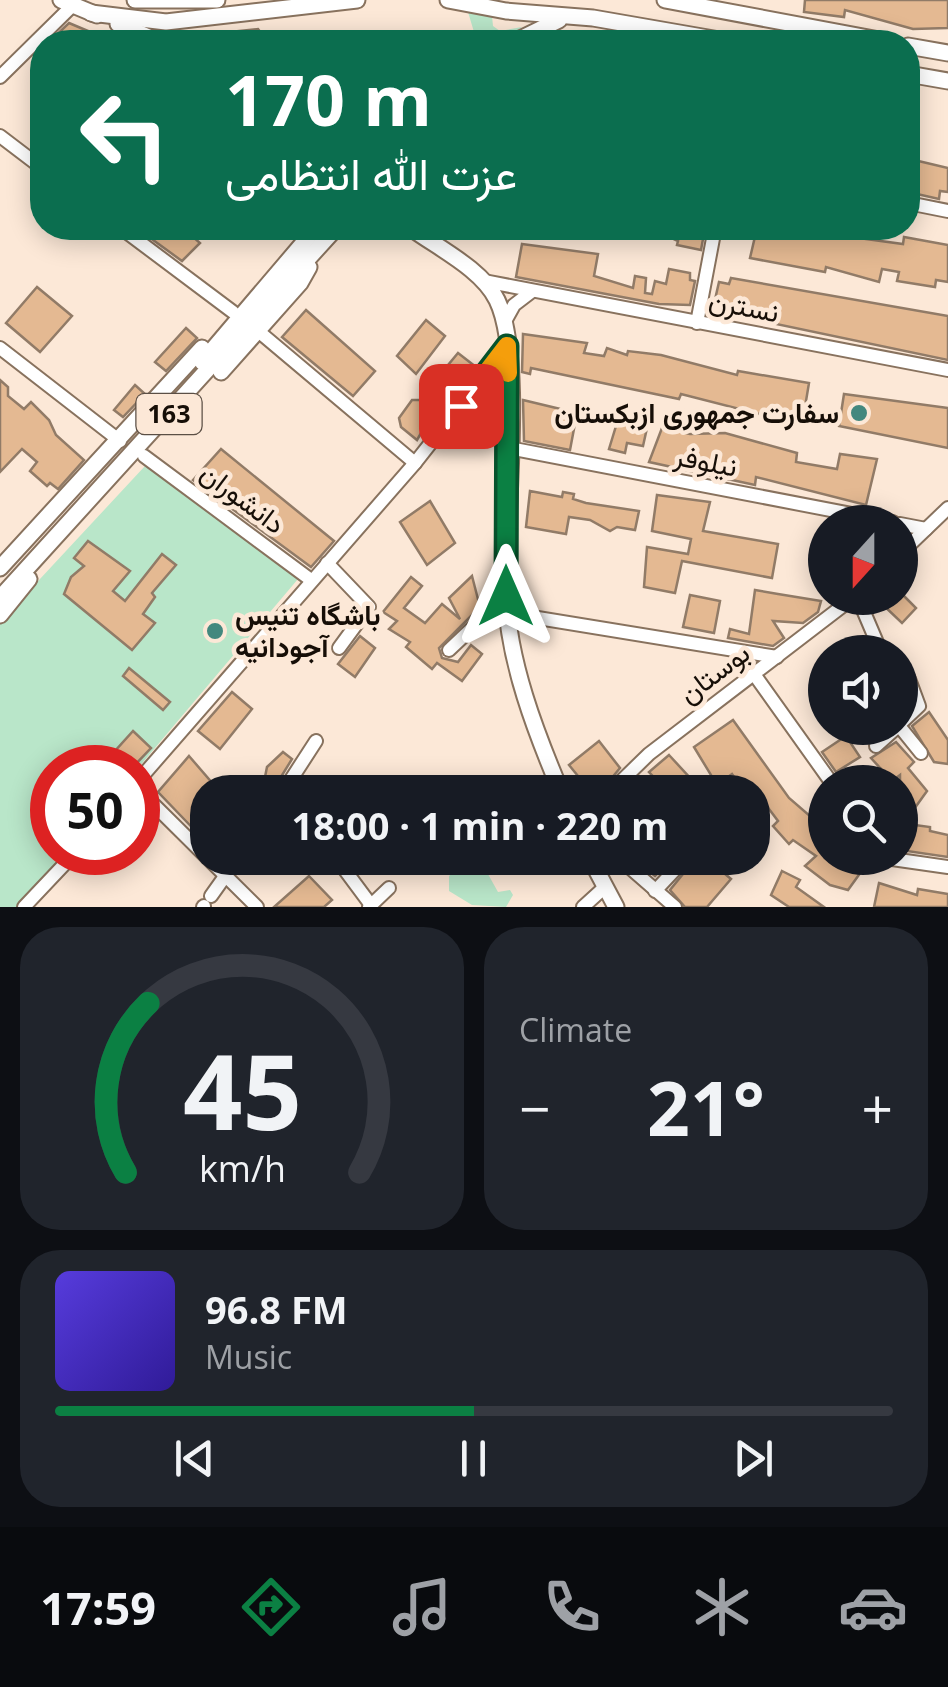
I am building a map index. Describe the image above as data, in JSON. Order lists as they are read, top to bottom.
{
  "streets": {
    "main road": ["163"],
    "street": [
      "نسترن",
      "نیلوفر",
      "دانشوران",
      "بوستان"
    ]
  },
  "places": ["سفارت جمهوری ازبکستان", "باشگاه تنیس آجودانیه"],
  "north": "bottom",
  "page": {
    "turn": ["170 m", "عزت الله انتظامی"],
    "limit": "50",
    "trip": "18:00 · 1 min · 220 m",
    "tile": "Climate",
    "heat": ["−", "21°", "+"],
    "song": ["96.8 FM", "Music"],
    "tabs": "17:59",
    "gauge": ["45", "km/h"]
  }
}
